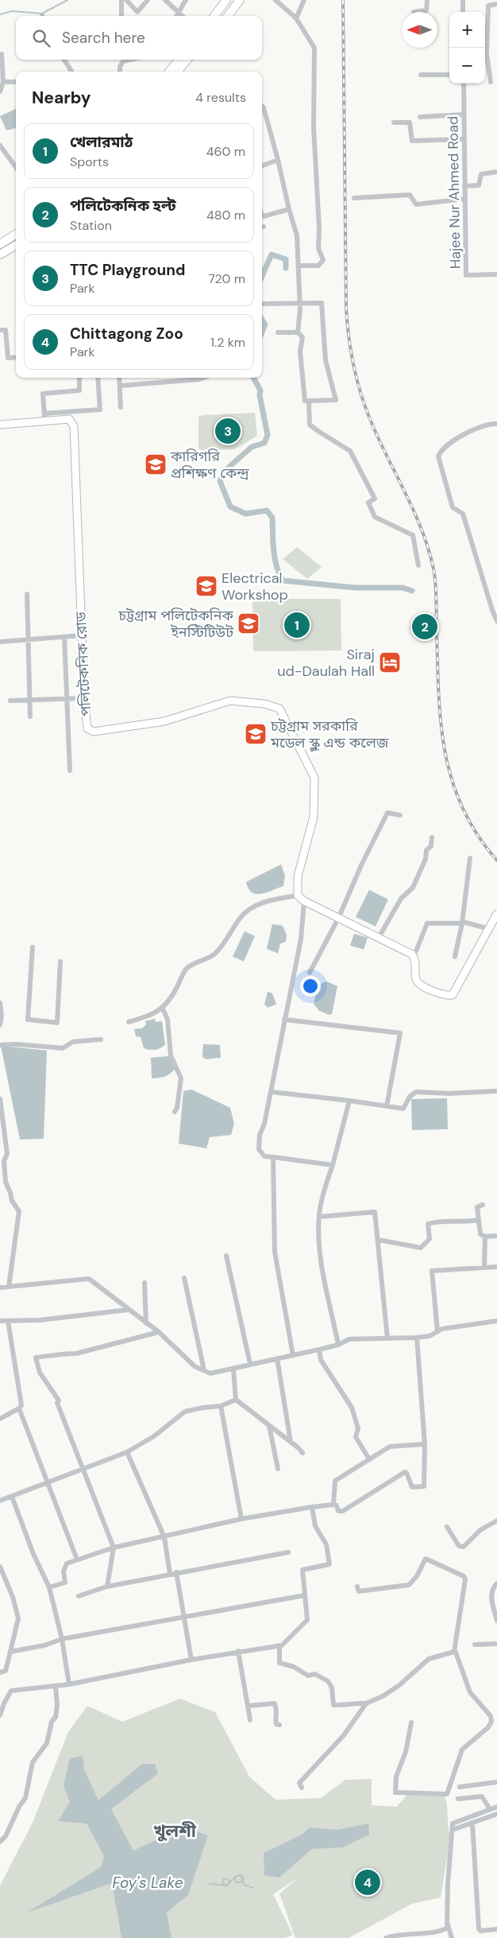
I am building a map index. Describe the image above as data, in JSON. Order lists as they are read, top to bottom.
{
  "streets": {
    "main road": ["পলিটেকনিক রোড"],
    "street": ["Hajee Nur Ahmed Road"]
  },
  "districts": ["খুলশী"],
  "water": ["Foy's Lake"],
  "places": {
    "school or university": [
      "কারিগরি প্রশিক্ষণ কেন্দ্র",
      "Electrical Workshop",
      "চট্টগ্রাম পলিটেকনিক ইনস্টিটিউট",
      "চট্টগ্রাম সরকারি মডেল স্কুল এন্ড কলেজ"
    ],
    "hotel": ["Siraj ud-Daulah Hall"]
  },
  "north": "left",
  "page": {
    "map_buttons": ["+", "−"],
    "search": "Search here",
    "heading": ["Nearby", "4 results"],
    "list": [
      {
        "mark": "1",
        "name": "খেলারমাঠ",
        "note": "Sports",
        "value": "460 m"
      },
      {
        "mark": "2",
        "name": "পলিটেকনিক হল্ট",
        "note": "Station",
        "value": "480 m"
      },
      {
        "mark": "3",
        "name": "TTC Playground",
        "note": "Park",
        "value": "720 m"
      },
      {
        "mark": "4",
        "name": "Chittagong Zoo",
        "note": "Park",
        "value": "1.2 km"
      }
    ],
    "pins": [
      "3",
      "1",
      "2",
      "4"
    ]
  }
}
